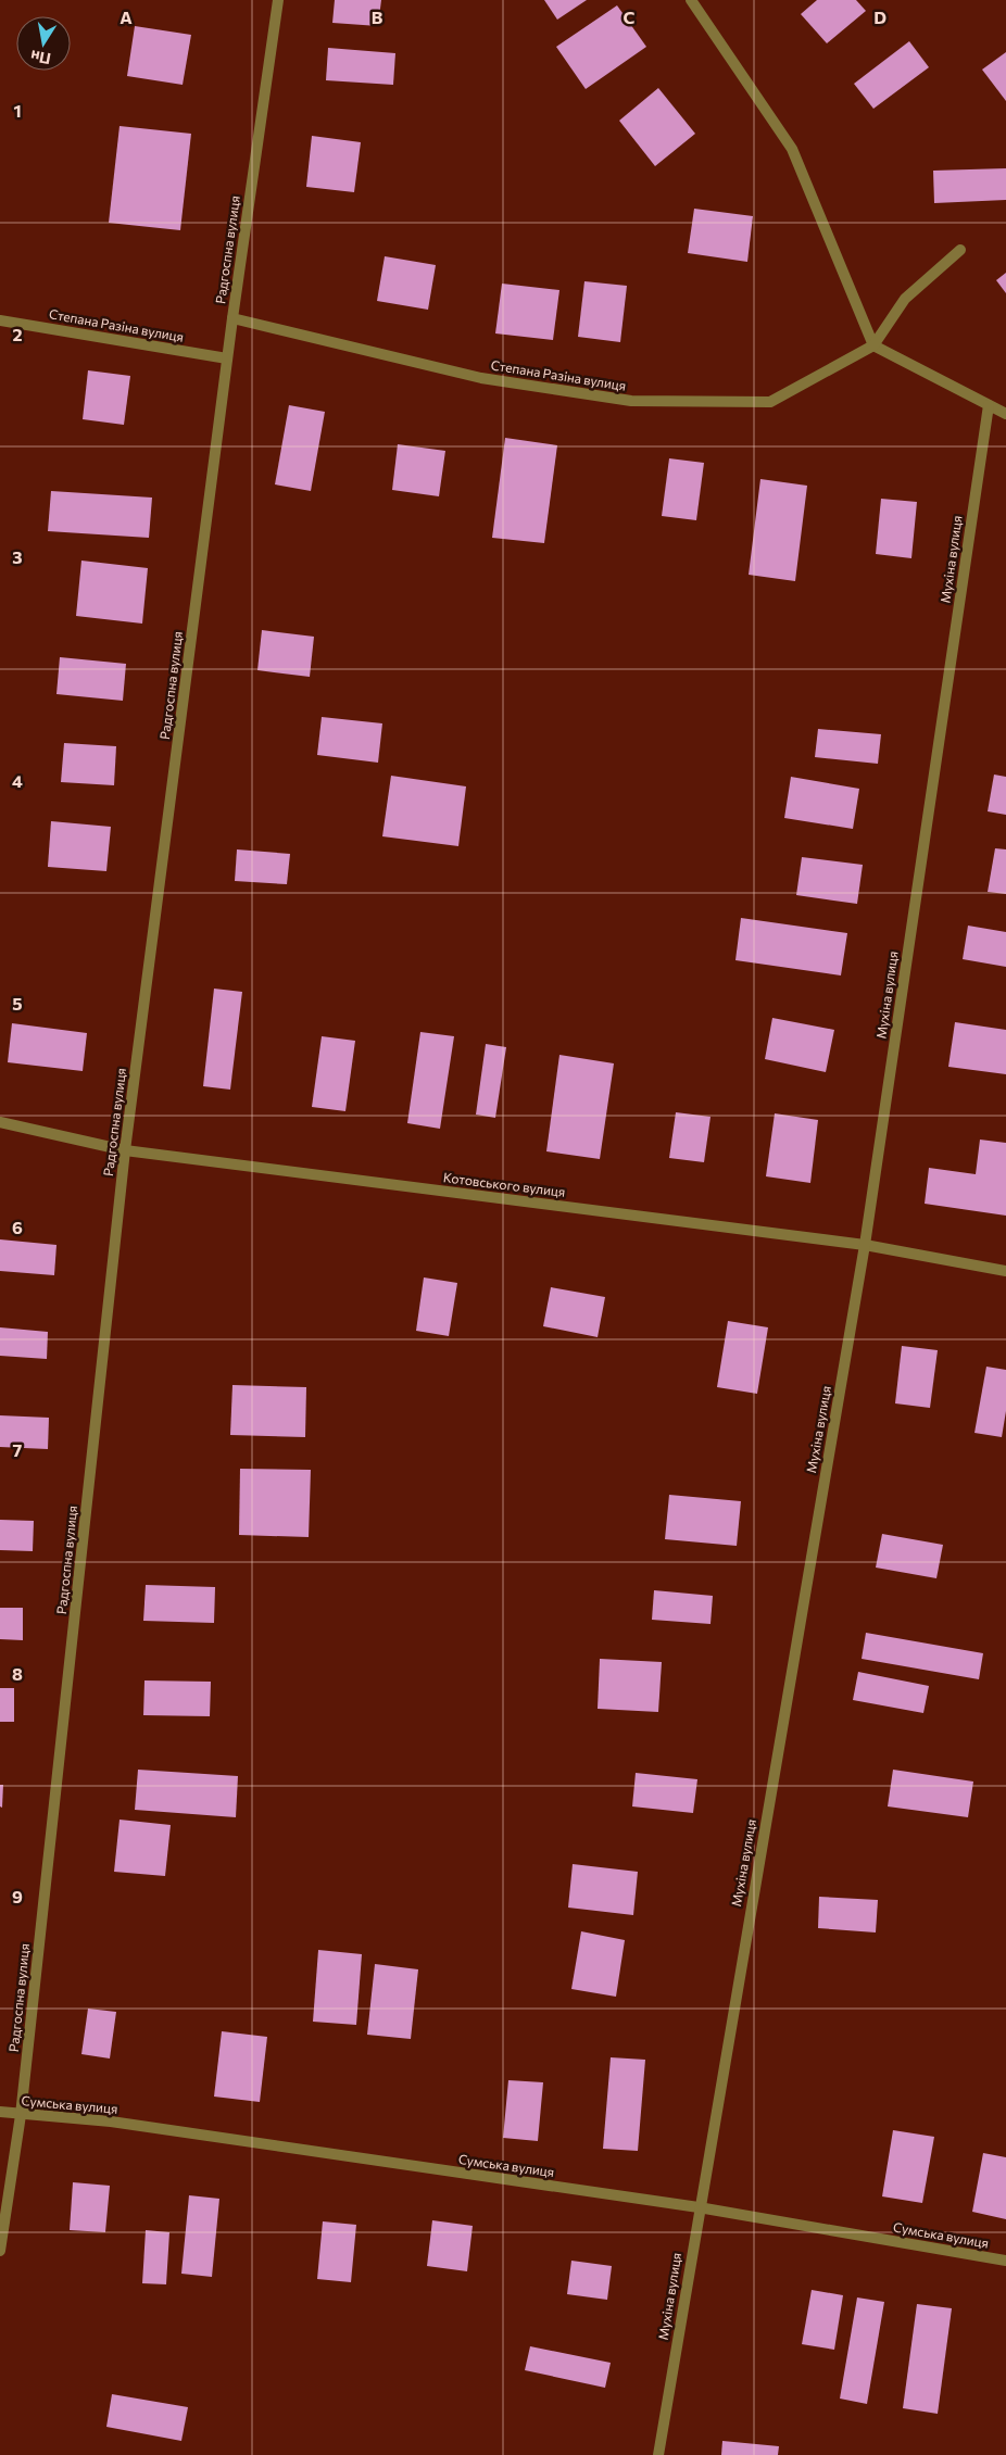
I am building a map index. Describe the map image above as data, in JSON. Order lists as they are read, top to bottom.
{
  "streets": {
    "street": [
      "Радгоспна вулиця",
      "Степана Разіна вулиця",
      "Мухіна вулиця",
      "Котовського вулиця",
      "Сумська вулиця"
    ]
  },
  "crossings": [
    ["Радгоспна вулиця", "Степана Разіна вулиця"],
    ["Радгоспна вулиця", "Котовського вулиця"],
    ["Радгоспна вулиця", "Сумська вулиця"],
    ["Мухіна вулиця", "Котовського вулиця"],
    ["Мухіна вулиця", "Сумська вулиця"]
  ],
  "north": "bottom",
  "grid": {
    "columns": [
      "A",
      "B",
      "C",
      "D"
    ],
    "rows": [
      "1",
      "2",
      "3",
      "4",
      "5",
      "6",
      "7",
      "8",
      "9"
    ]
  }
}
